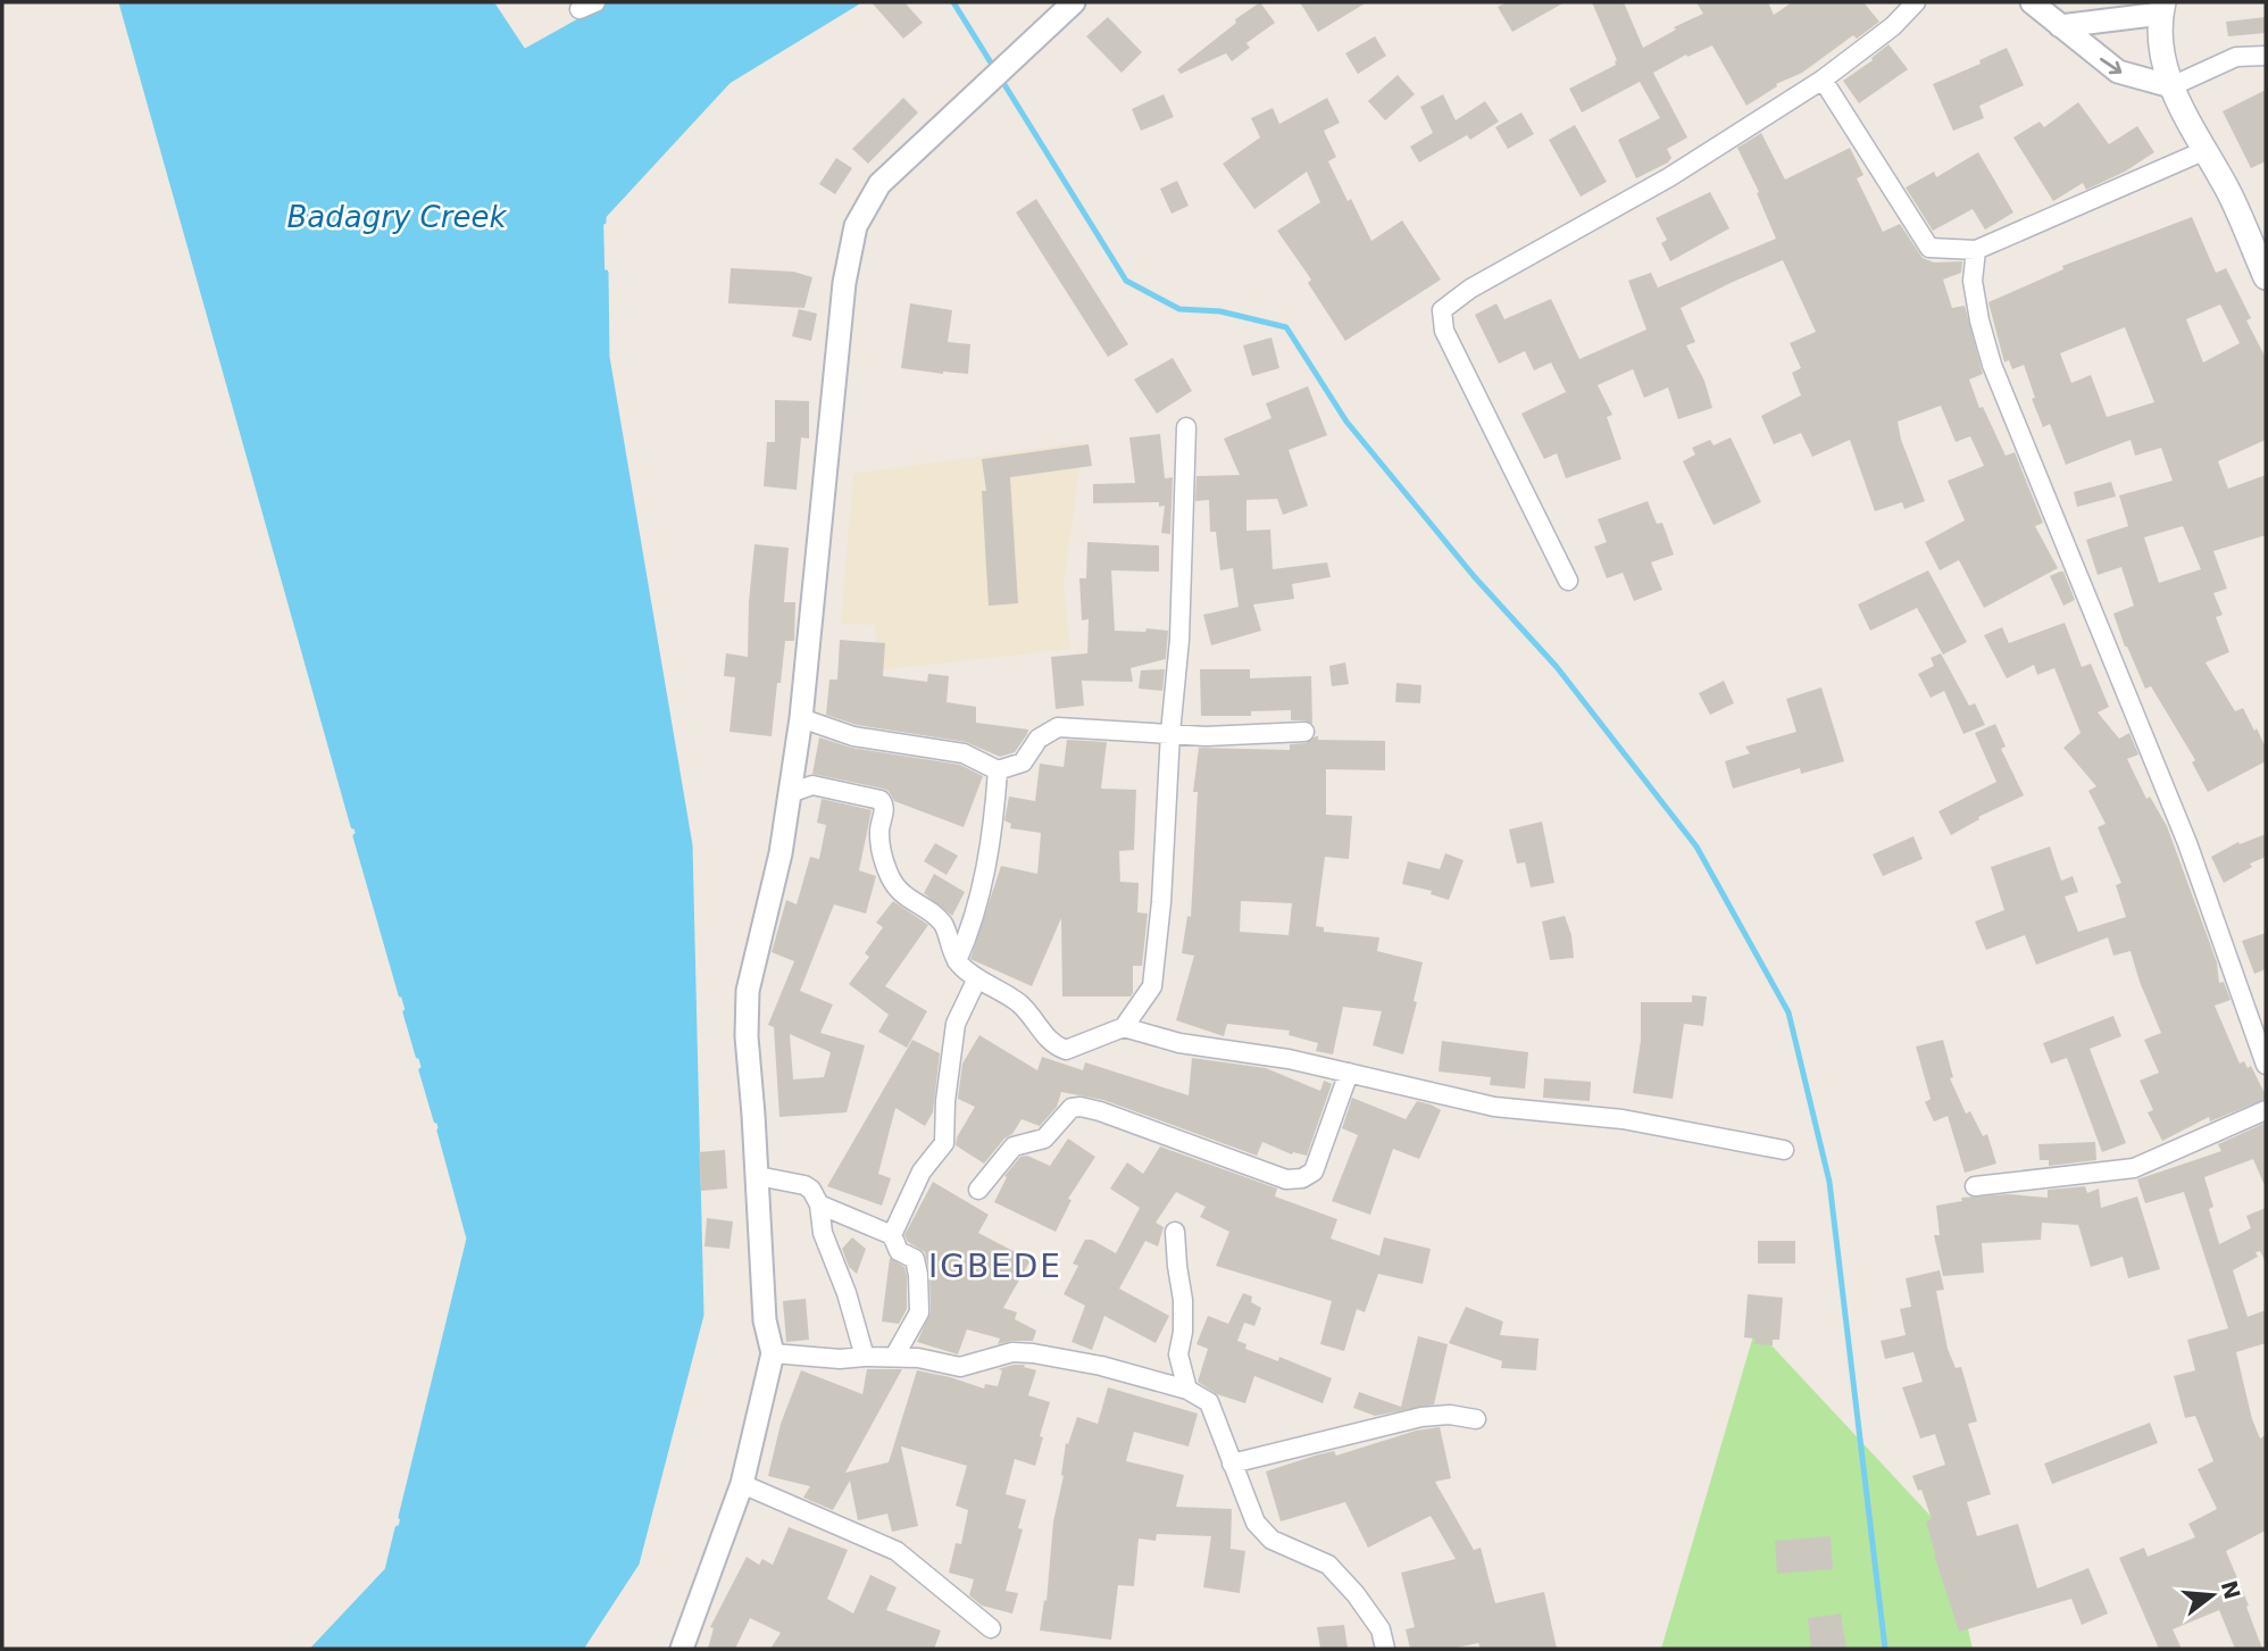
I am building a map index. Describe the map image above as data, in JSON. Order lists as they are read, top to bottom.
{
  "districts": ["IGBEDE"],
  "water": ["Badagry Creek"],
  "north": "right"
}
